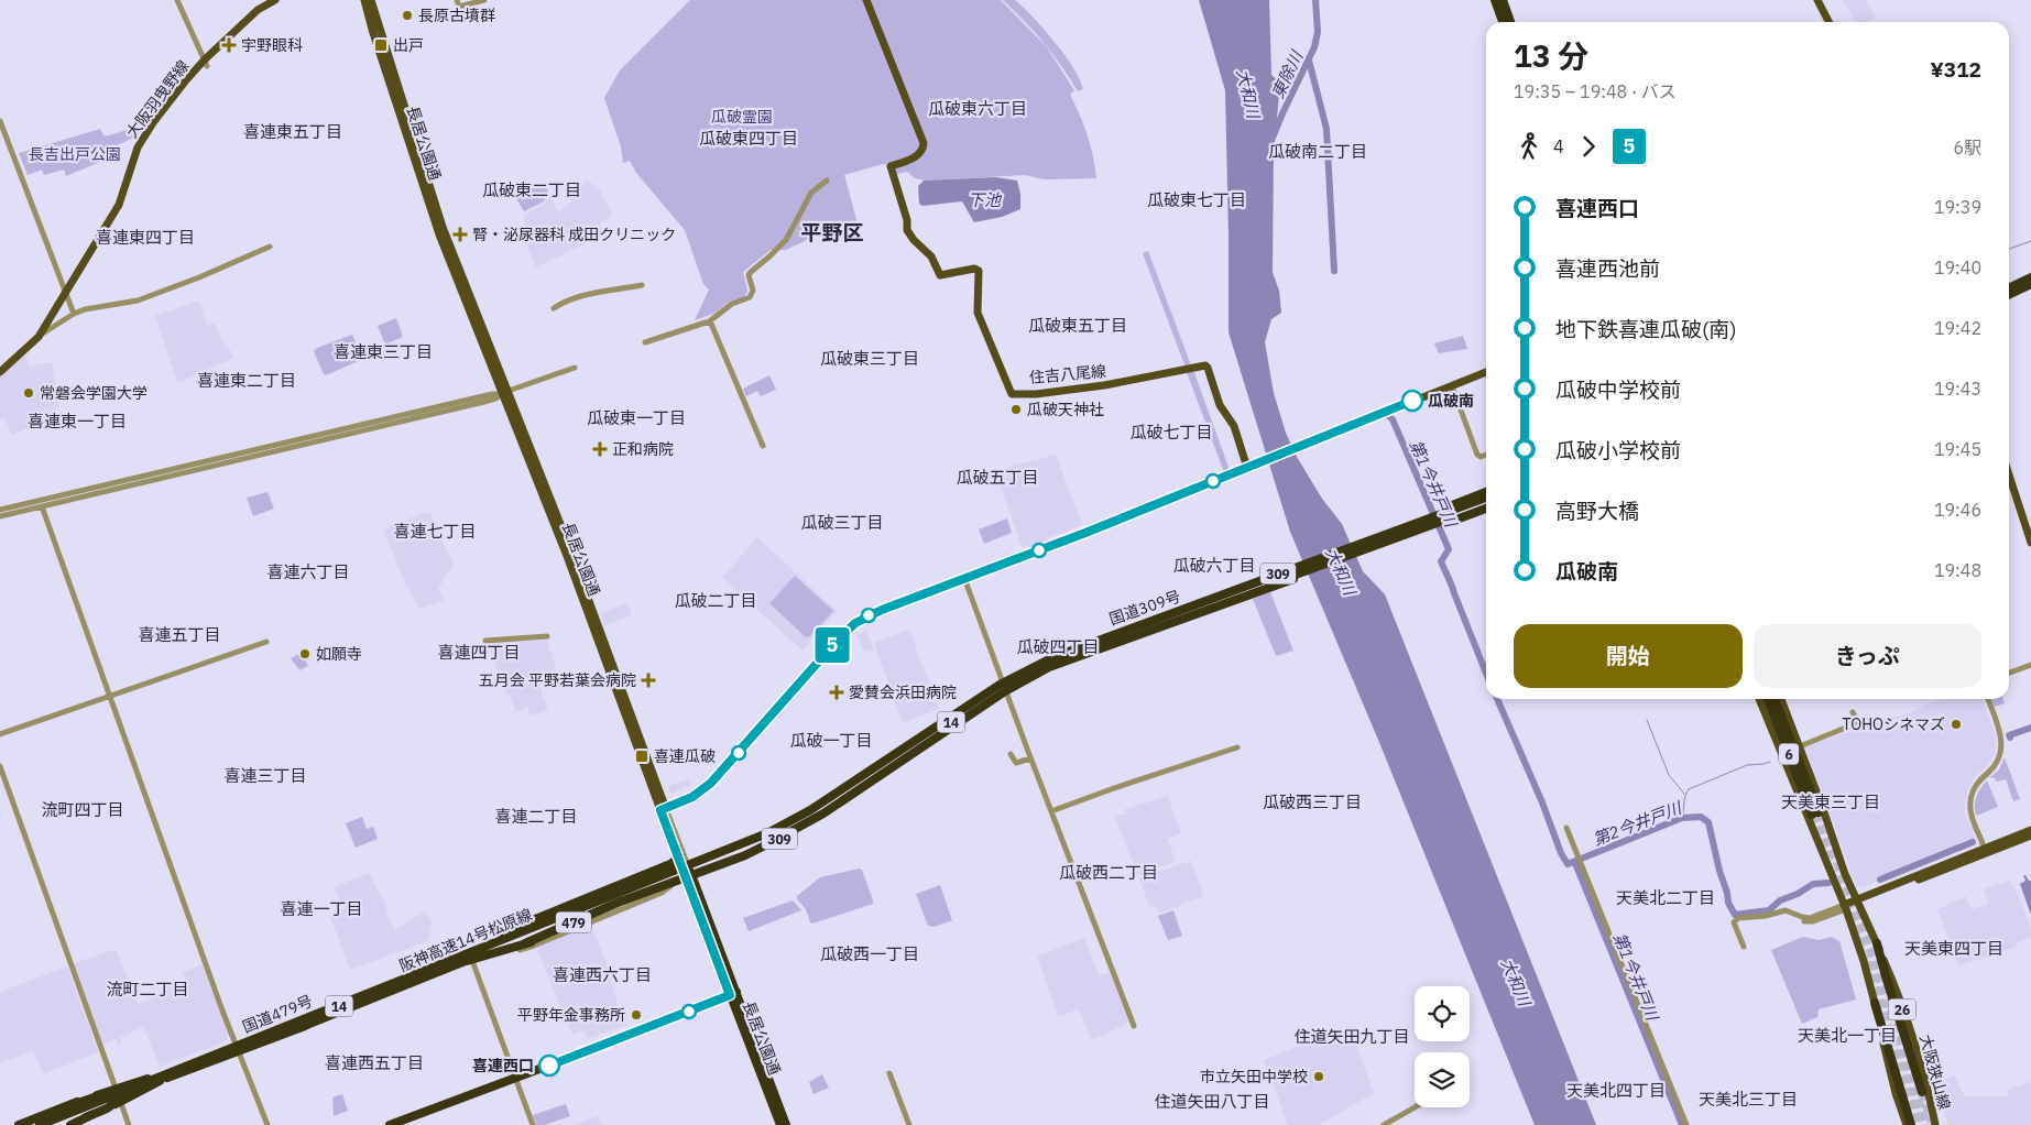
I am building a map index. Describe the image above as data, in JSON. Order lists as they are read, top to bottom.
{
  "streets": {
    "highway": [
      "長居公園通",
      "309",
      "国道309号",
      "14",
      "6",
      "479",
      "阪神高速14号松原線",
      "国道479号"
    ],
    "main road": [
      "大阪羽曳野線",
      "住吉八尾線",
      "26",
      "大阪狭山線"
    ]
  },
  "crossings": [
    ["長居公園通", "国道309号"],
    ["長居公園通", "479"],
    ["長居公園通", "国道479号"],
    ["国道309号", "国道479号"],
    ["479", "国道479号"],
    ["阪神高速14号松原線", "国道479号"]
  ],
  "districts": [
    "瓜破東六丁目",
    "喜連東五丁目",
    "瓜破東四丁目",
    "瓜破南二丁目",
    "瓜破東二丁目",
    "瓜破東七丁目",
    "平野区",
    "喜連東四丁目",
    "瓜破東五丁目",
    "喜連東三丁目",
    "瓜破東三丁目",
    "喜連東二丁目",
    "瓜破東一丁目",
    "喜連東一丁目",
    "瓜破七丁目",
    "瓜破五丁目",
    "瓜破三丁目",
    "喜連七丁目",
    "瓜破六丁目",
    "喜連六丁目",
    "瓜破二丁目",
    "喜連五丁目",
    "瓜破四丁目",
    "喜連四丁目",
    "瓜破一丁目",
    "喜連三丁目",
    "瓜破西三丁目",
    "天美東三丁目",
    "流町四丁目",
    "喜連二丁目",
    "瓜破西二丁目",
    "天美北二丁目",
    "喜連一丁目",
    "天美東四丁目",
    "瓜破西一丁目",
    "喜連西六丁目",
    "流町二丁目",
    "天美北一丁目",
    "住道矢田九丁目",
    "喜連西五丁目",
    "天美北四丁目",
    "天美北三丁目",
    "住道矢田八丁目"
  ],
  "water": [
    "東除川",
    "大和川",
    "下池",
    "第1今井戸川",
    "第2今井戸川"
  ],
  "parks": ["瓜破霊園", "長吉出戸公園"],
  "places": {
    "other": [
      "長原古墳群",
      "常磐会学園大学",
      "瓜破南",
      "瓜破天神社",
      "如願寺",
      "TOHOシネマズ",
      "平野年金事務所",
      "喜連西口",
      "市立矢田中学校"
    ],
    "health": [
      "宇野眼科",
      "腎・泌尿器科 成田クリニック",
      "正和病院",
      "五月会 平野若葉会病院",
      "愛賛会浜田病院"
    ],
    "transit": ["出戸", "喜連瓜破"]
  },
  "lines": ["bus line 5"],
  "page": {
    "on_map": "5",
    "heading": ["13 分", "19:35 – 19:48 · バス", "¥312"],
    "legs": ["4", "5", "6駅"],
    "list": [
      {
        "name": "喜連西口",
        "value": "19:39"
      },
      {
        "name": "喜連西池前",
        "value": "19:40"
      },
      {
        "name": "地下鉄喜連瓜破(南)",
        "value": "19:42"
      },
      {
        "name": "瓜破中学校前",
        "value": "19:43"
      },
      {
        "name": "瓜破小学校前",
        "value": "19:45"
      },
      {
        "name": "高野大橋",
        "value": "19:46"
      },
      {
        "name": "瓜破南",
        "value": "19:48"
      }
    ],
    "buttons": ["開始", "きっぷ"]
  }
}
